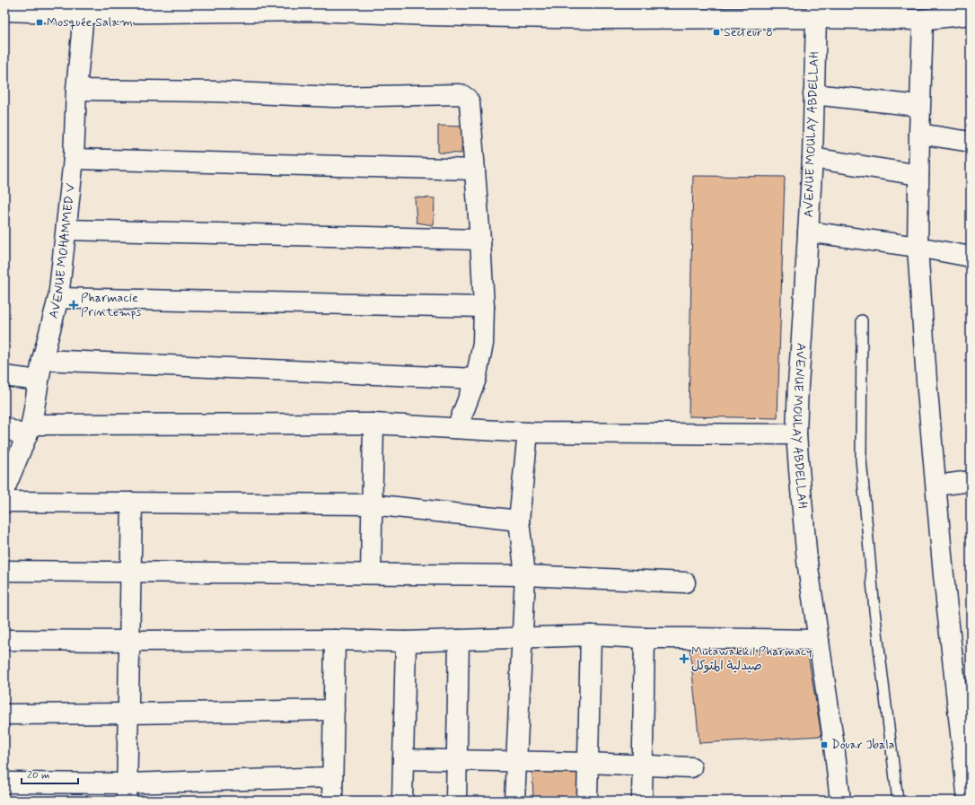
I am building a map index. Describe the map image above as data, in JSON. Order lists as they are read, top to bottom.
{
  "streets": {
    "street": ["AVENUE MOULAY ABDELLAH", "AVENUE MOHAMMED V"]
  },
  "places": {
    "transit": ["Mosquée Salam", "Secteur 8", "Douar Jbala"],
    "health": ["Pharmacie Printemps", "Mutawakkil Pharmacy صيدلية المتوكل"]
  },
  "scale_bar": "20 m"
}
